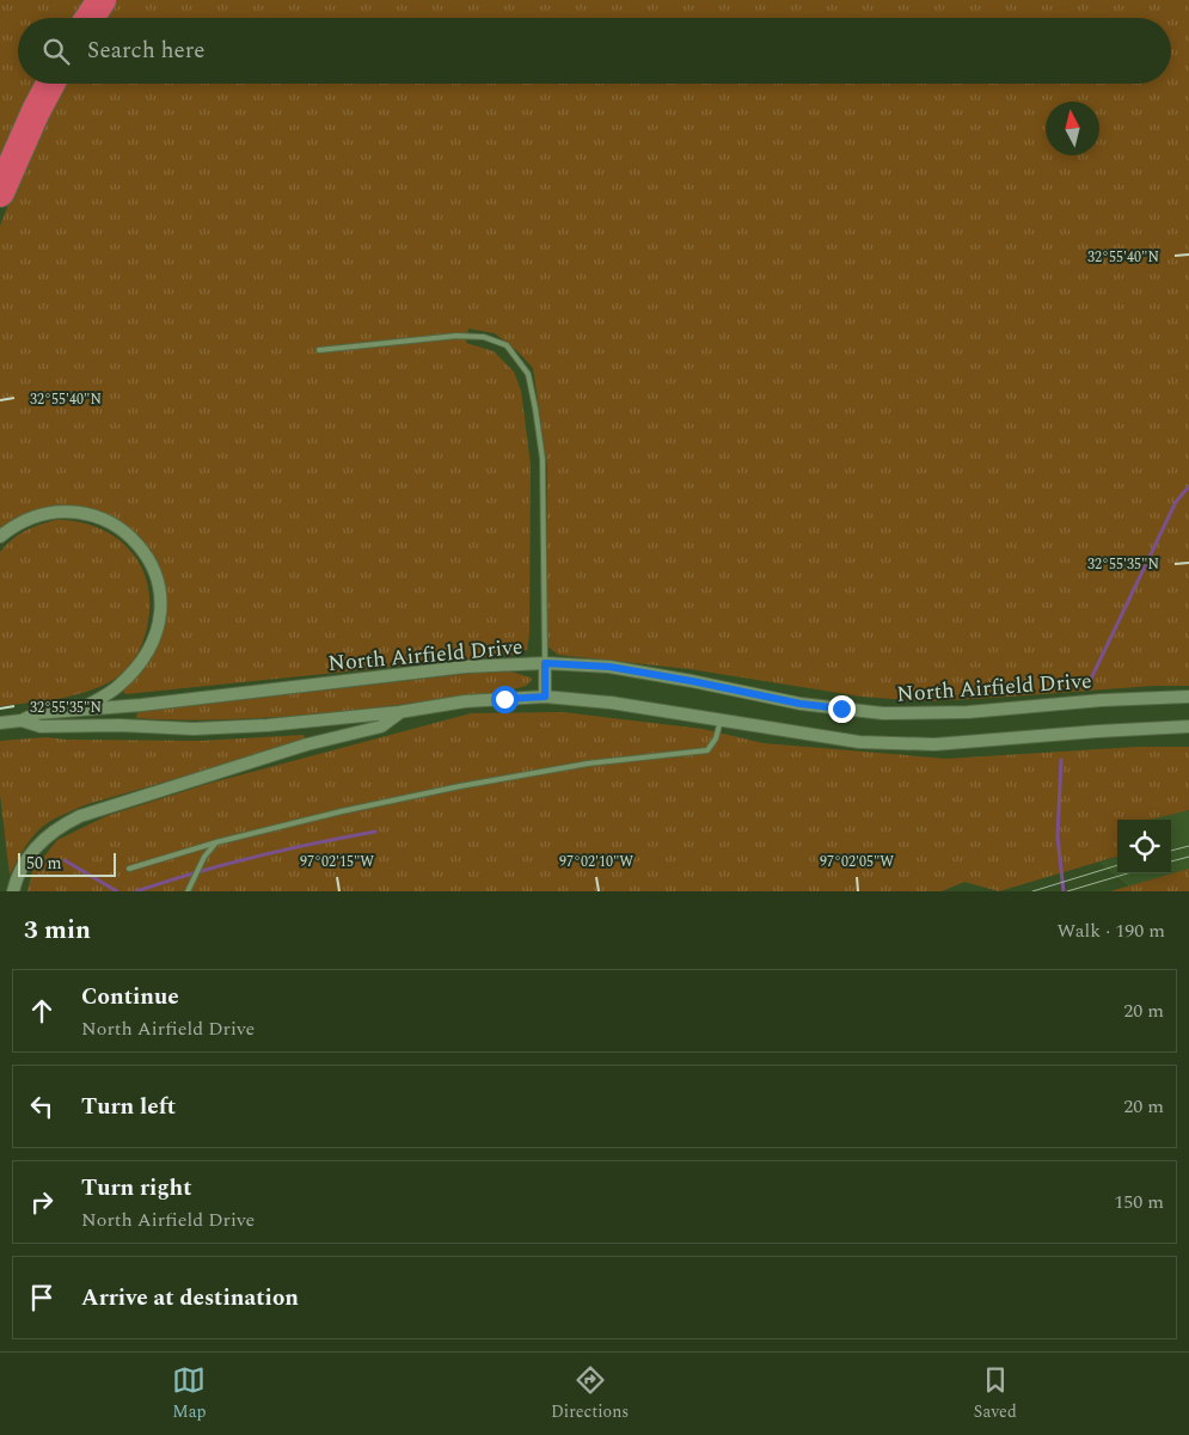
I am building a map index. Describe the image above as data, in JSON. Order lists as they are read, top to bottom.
{
  "streets": {
    "main road": ["North Airfield Drive"]
  },
  "scale_bar": "50 m",
  "north": "top",
  "page": {
    "search": "Search here",
    "scale": "50 m",
    "heading": ["3 min", "Walk · 190 m"],
    "list": [
      ["Continue", "North Airfield Drive", "20 m"],
      ["Turn left", "20 m"],
      ["Turn right", "North Airfield Drive", "150 m"],
      "Arrive at destination"
    ],
    "nav": ["Map", "Directions", "Saved"]
  },
  "coordinates": [
    "32°55'40\"N",
    "32°55'35\"N",
    "97°02'15\"W",
    "97°02'10\"W",
    "97°02'05\"W"
  ]
}
